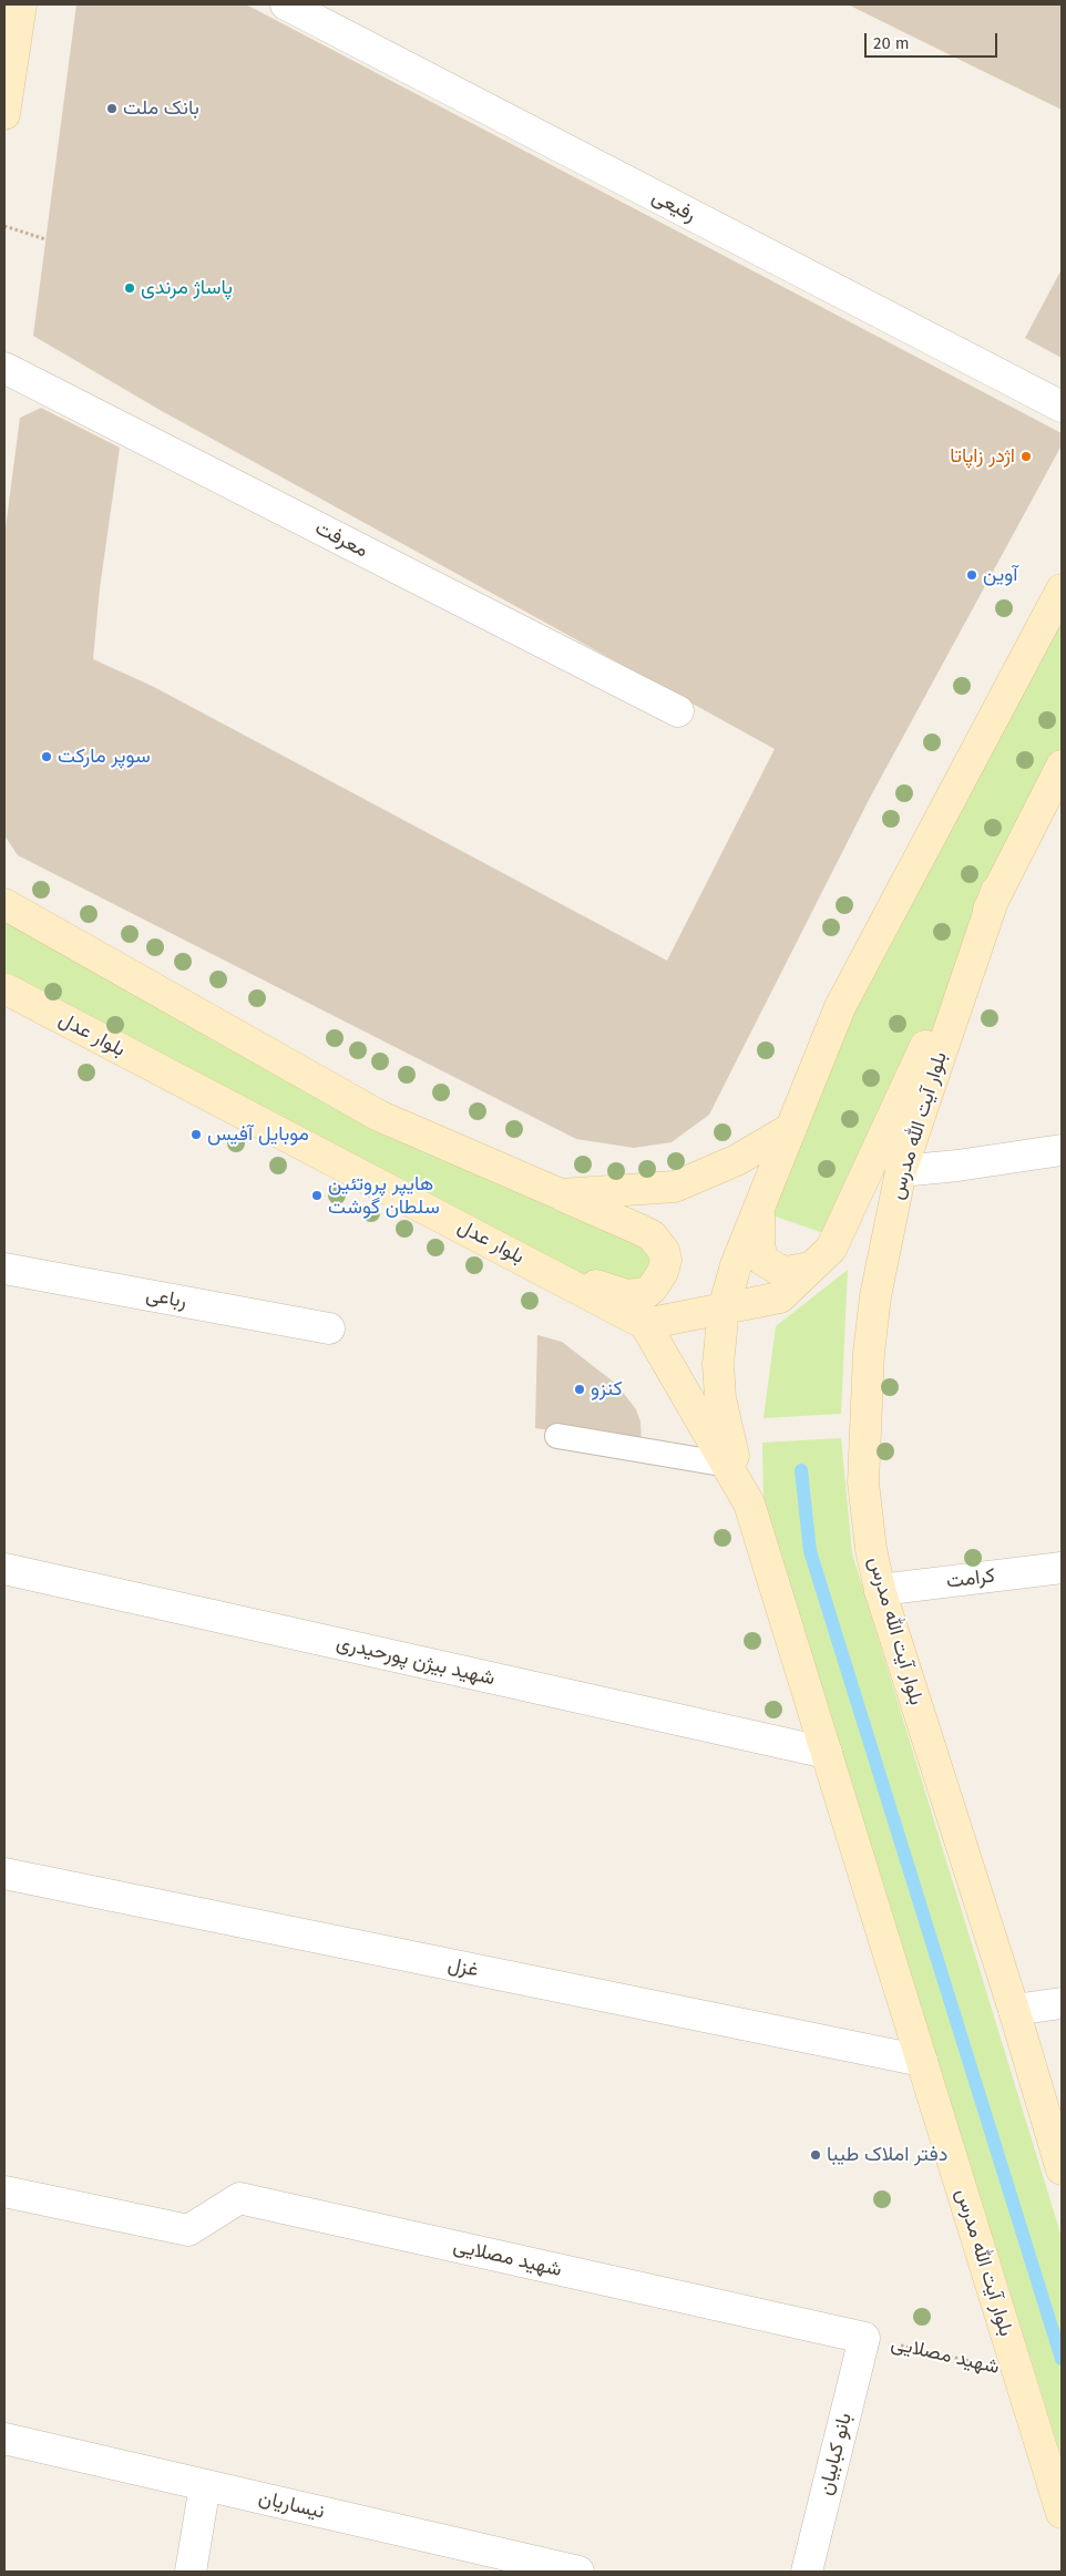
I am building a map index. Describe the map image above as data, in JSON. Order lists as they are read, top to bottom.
{
  "streets": {
    "main road": ["بلوار عدل", "بلوار آیت الله مدرس"],
    "street": [
      "رفیعی",
      "معرفت",
      "رباعی",
      "کرامت",
      "شهید بیژن پورحیدری",
      "غزل",
      "شهید مصلایی",
      "بانو کبابیان",
      "نیساریان"
    ]
  },
  "crossings": [
    ["بلوار عدل", "بلوار آیت الله مدرس"],
    ["بلوار آیت الله مدرس", "کرامت"],
    ["بلوار آیت الله مدرس", "شهید بیژن پورحیدری"],
    ["بلوار آیت الله مدرس", "غزل"],
    ["بلوار آیت الله مدرس", "شهید مصلایی"],
    ["شهید مصلایی", "بانو کبابیان"]
  ],
  "places": [
    "بانک ملت",
    "پاساژ مرندی",
    "اژدر زاپاتا",
    "آوین",
    "سوپر مارکت",
    "موبایل آفیس",
    "هایپر پروتئین سلطان گوشت",
    "کنزو",
    "دفتر املاک طیبا"
  ],
  "scale_bar": "20 m"
}
